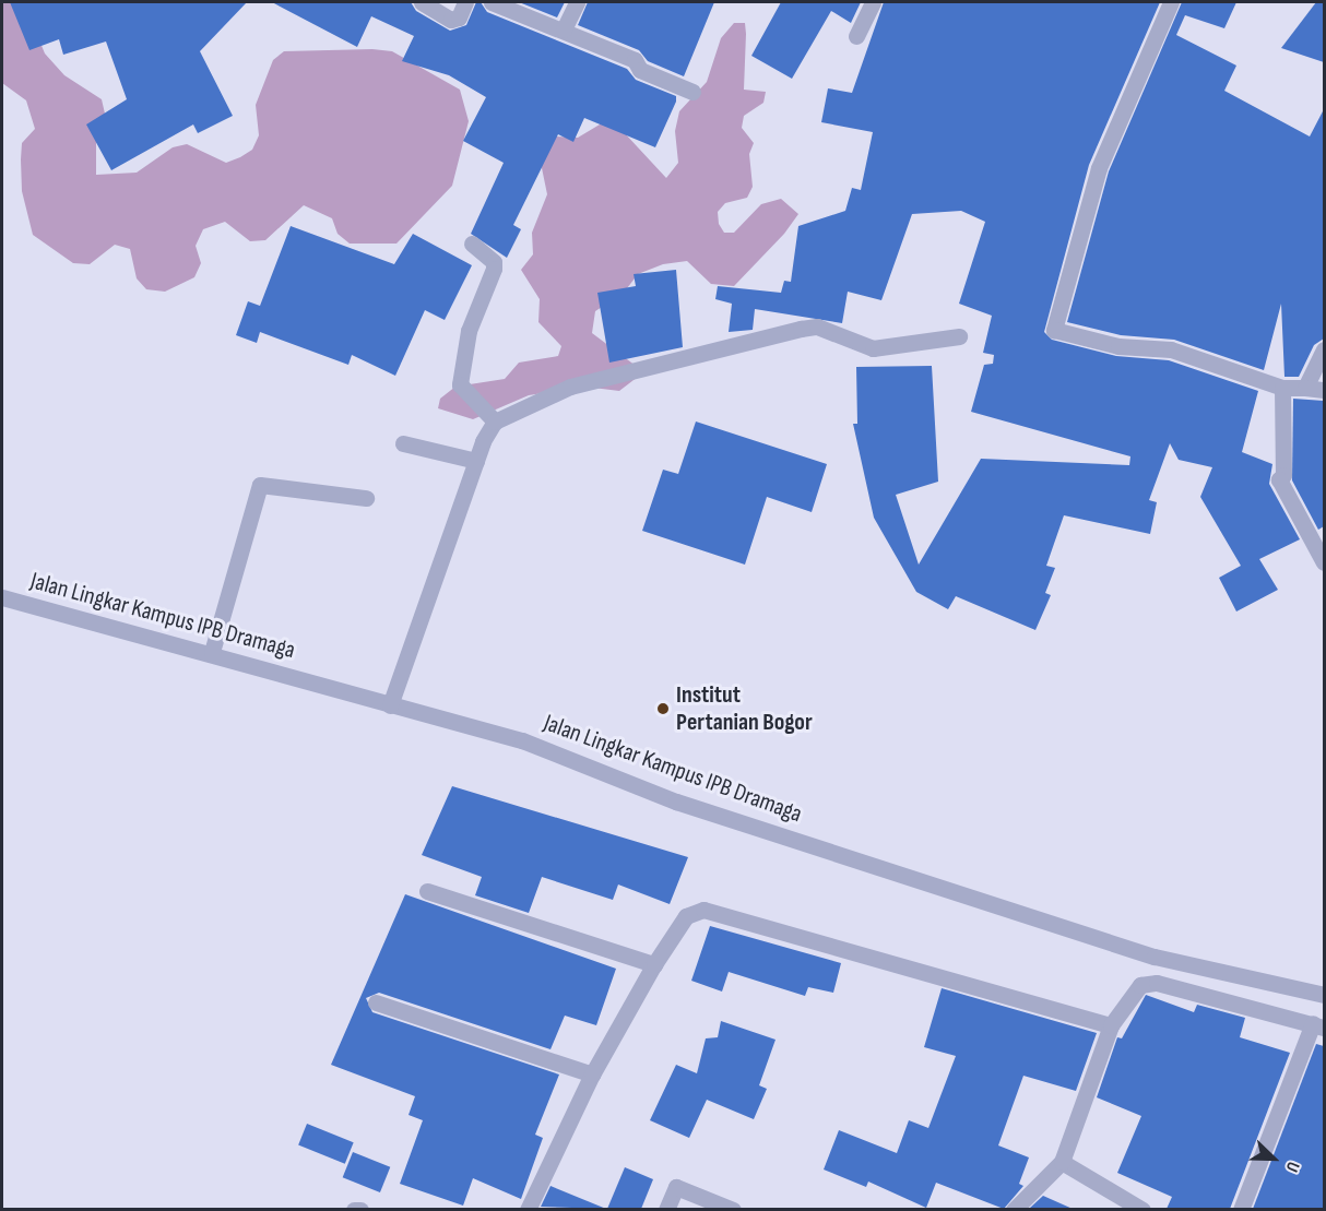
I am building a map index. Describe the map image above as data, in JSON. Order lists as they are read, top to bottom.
{
  "streets": {
    "street": ["Jalan Lingkar Kampus IPB Dramaga"]
  },
  "places": ["Institut Pertanian Bogor"],
  "north": "bottom right"
}
